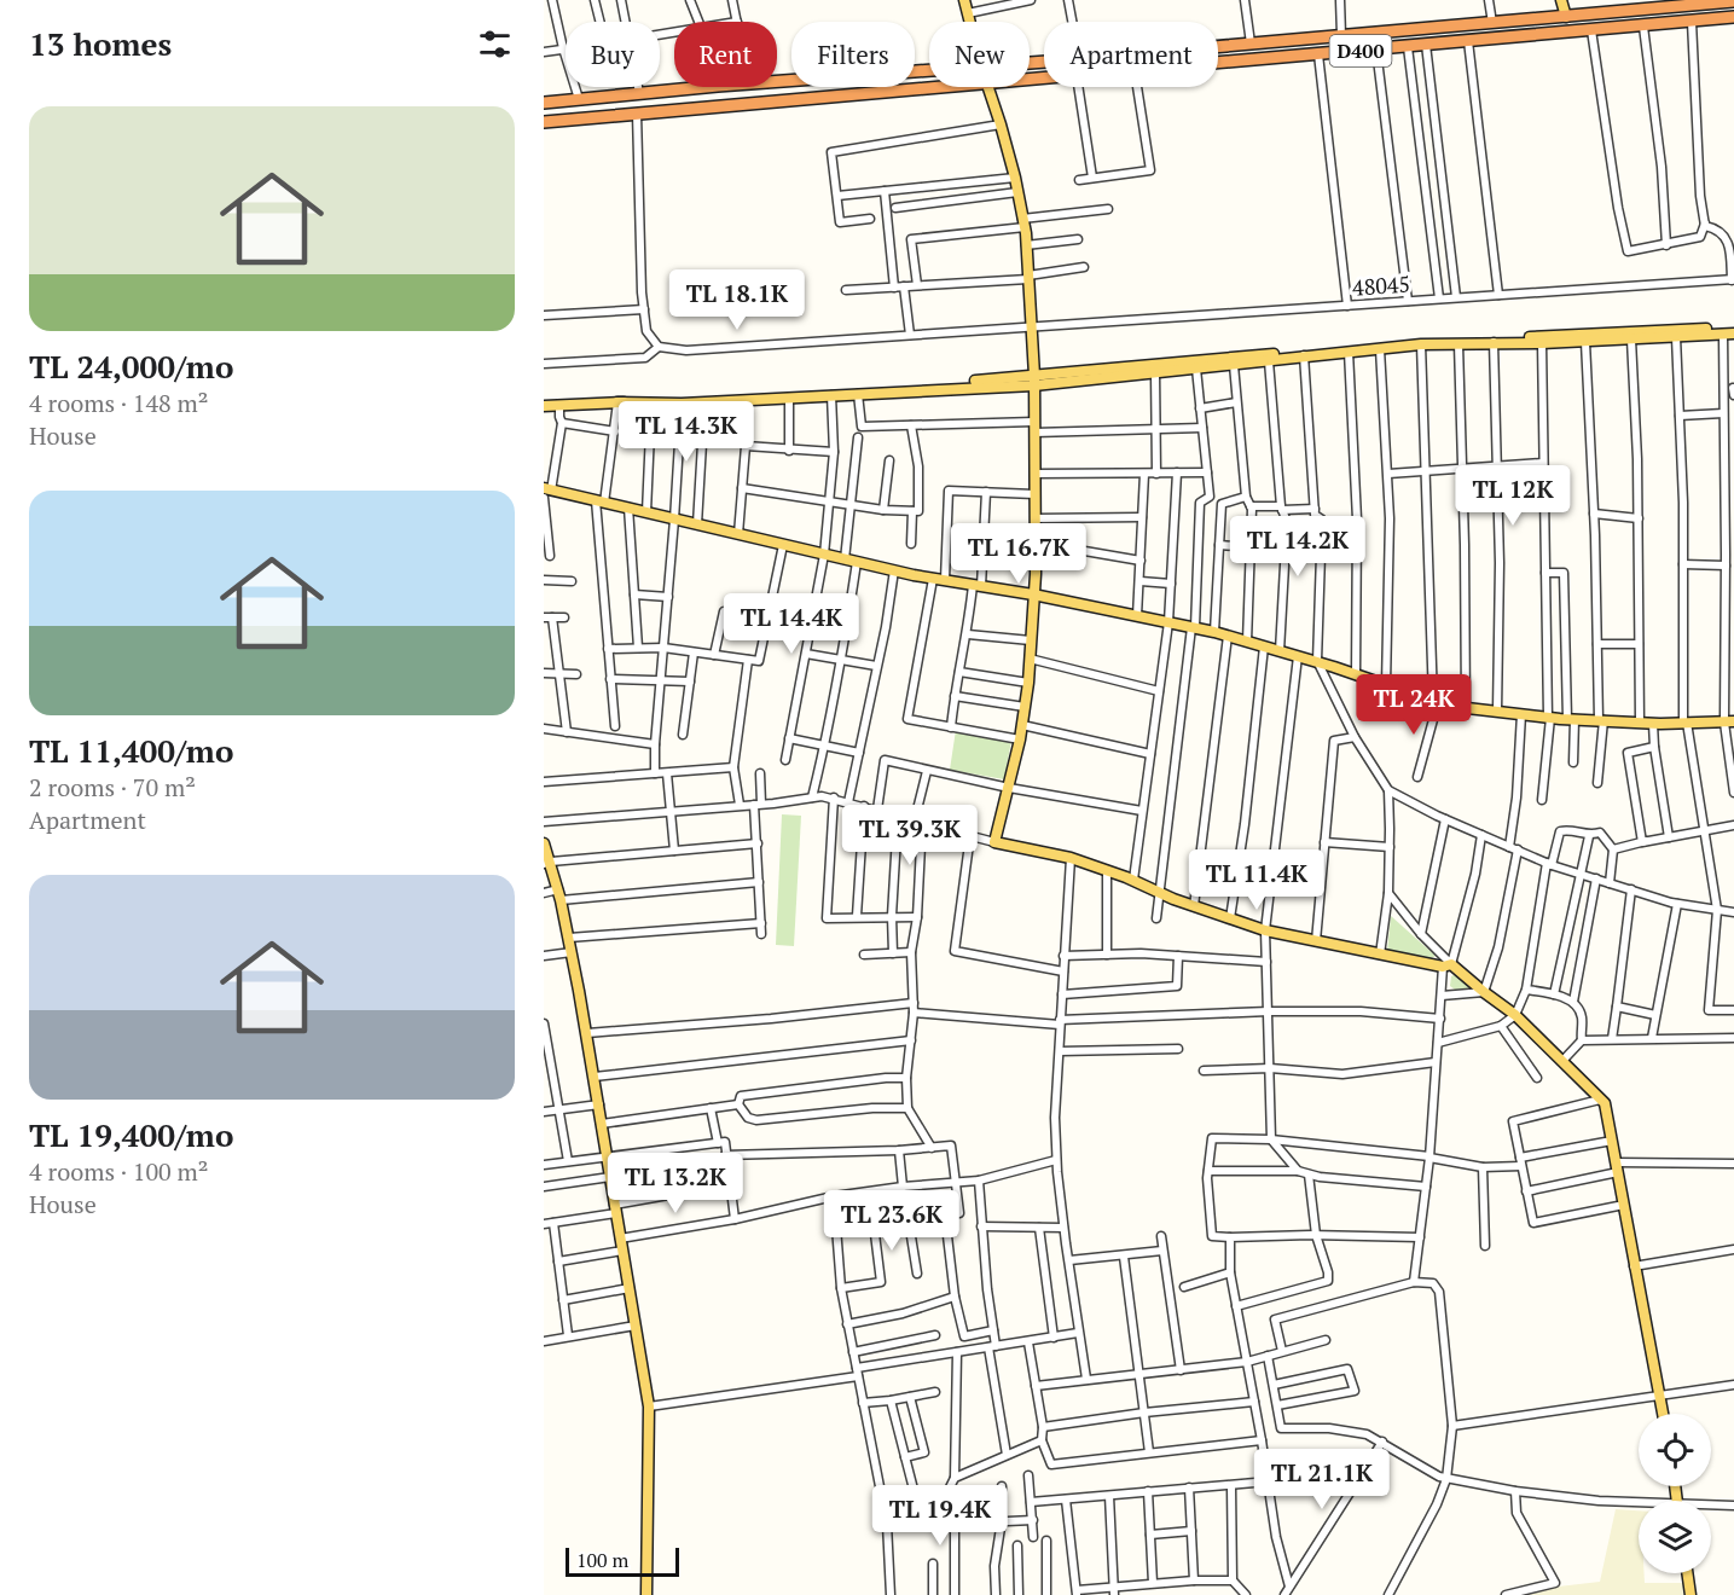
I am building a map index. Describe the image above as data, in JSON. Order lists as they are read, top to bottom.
{
  "streets": {
    "highway": ["D400"],
    "street": ["48045"]
  },
  "scale_bar": "100 m",
  "page": {
    "heading": "13 homes",
    "chip": [
      "Buy",
      "Rent",
      "Filters",
      "New",
      "Apartment"
    ],
    "list": [
      {
        "name": "TL 24,000/mo",
        "note": "4 rooms · 148 m² · House"
      },
      {
        "name": "TL 11,400/mo",
        "note": "2 rooms · 70 m² · Apartment"
      },
      {
        "name": "TL 19,400/mo",
        "note": "4 rooms · 100 m² · House"
      }
    ],
    "price": [
      "TL 18.1K",
      "TL 14.3K",
      "TL 12K",
      "TL 14.2K",
      "TL 16.7K",
      "TL 14.4K",
      "TL 24K",
      "TL 39.3K",
      "TL 11.4K",
      "TL 13.2K",
      "TL 23.6K",
      "TL 21.1K",
      "TL 19.4K"
    ],
    "scale": "100 m"
  }
}
